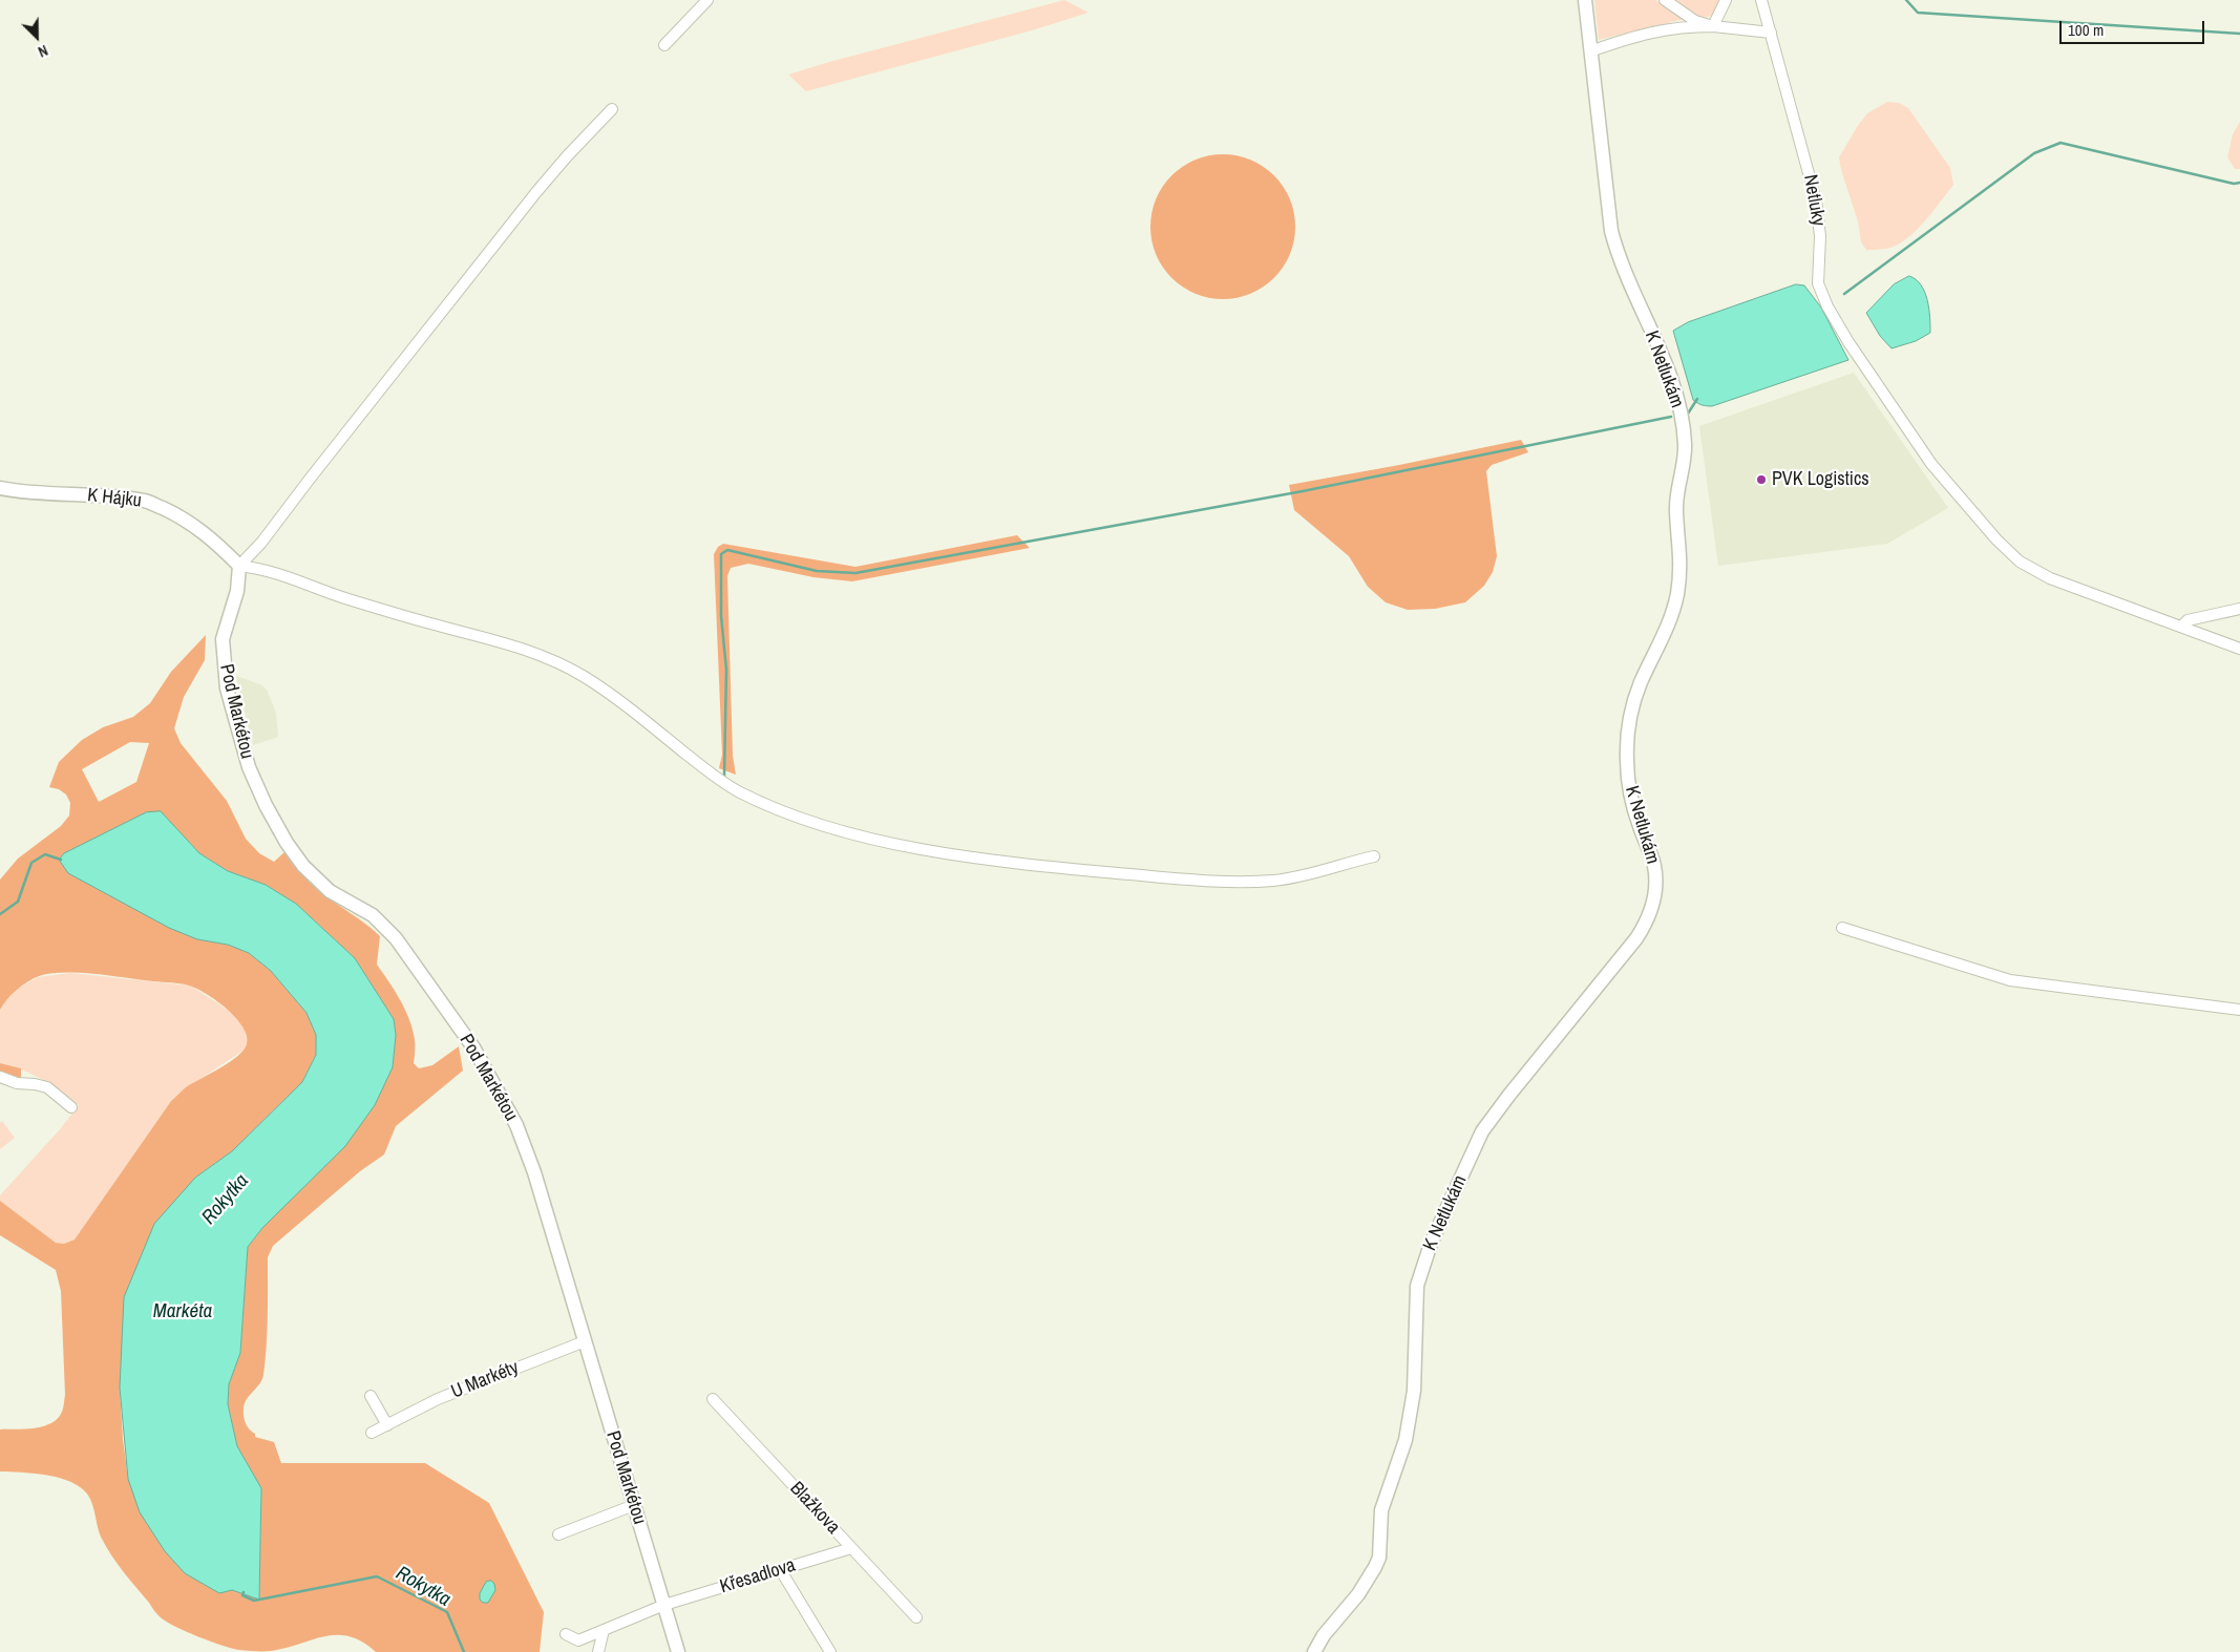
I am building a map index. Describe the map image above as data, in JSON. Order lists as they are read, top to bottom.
{
  "streets": {
    "street": [
      "Netluky",
      "K Netlukám",
      "K Hájku",
      "Pod Markétou",
      "U Markéty",
      "Blažkova",
      "Křesadlova"
    ]
  },
  "crossings": [
    ["K Hájku", "Pod Markétou"],
    ["Pod Markétou", "U Markéty"],
    ["Pod Markétou", "Křesadlova"],
    ["Blažkova", "Křesadlova"]
  ],
  "water": ["Rokytka", "Markéta"],
  "places": ["PVK Logistics"],
  "scale_bar": "100 m",
  "north": "bottom right"
}
